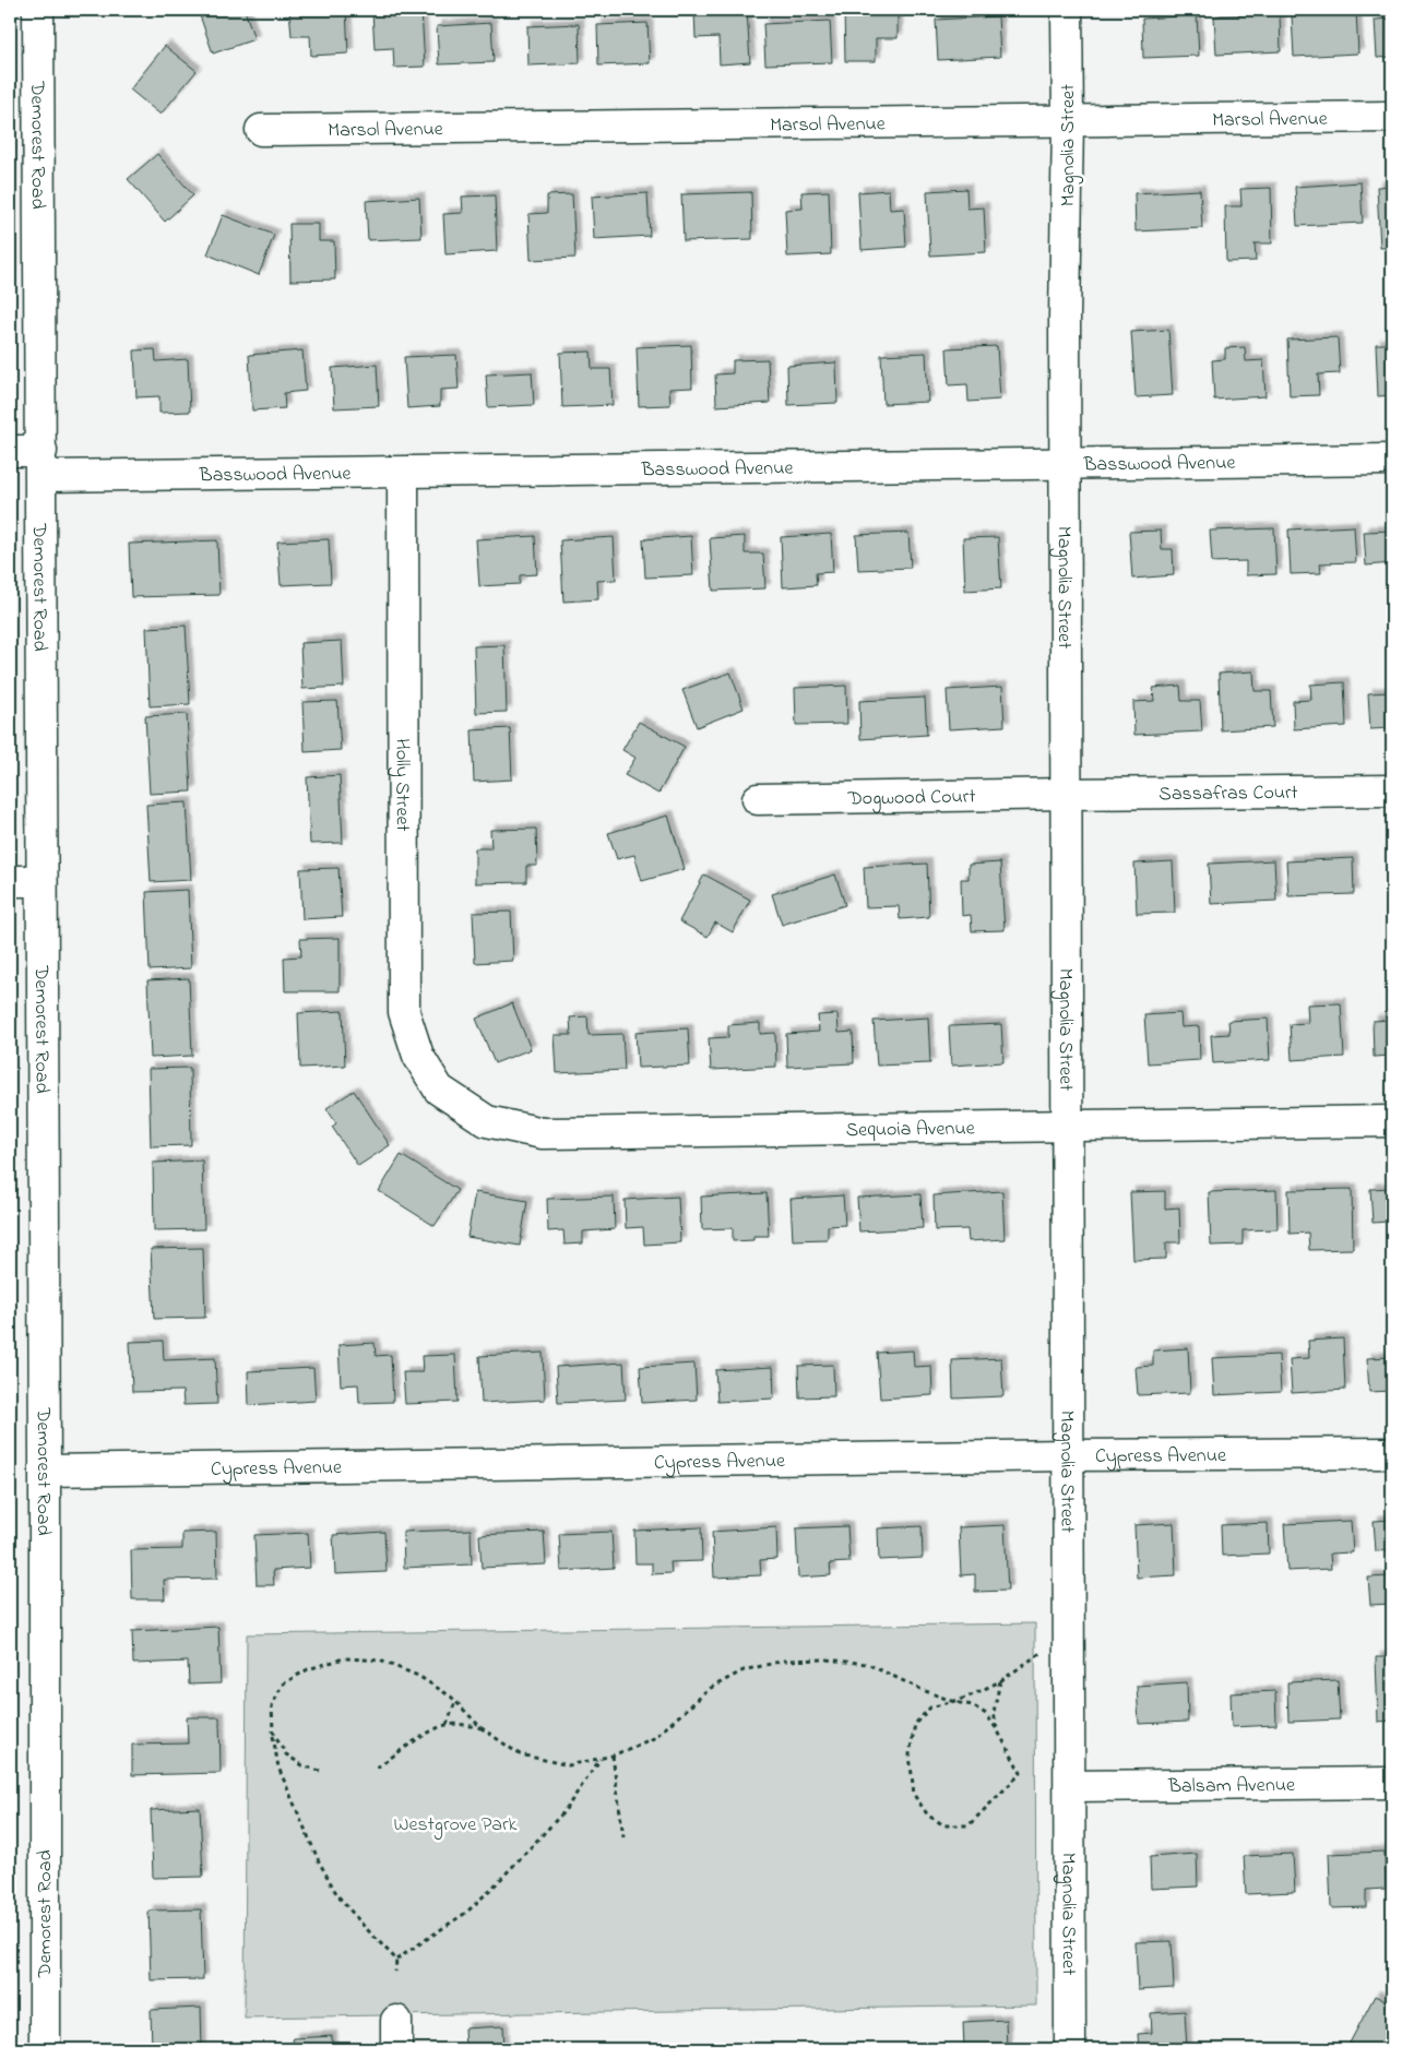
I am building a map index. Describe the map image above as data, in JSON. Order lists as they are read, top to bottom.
{
  "streets": {
    "street": [
      "Marsol Avenue",
      "Demorest Road",
      "Magnolia Street",
      "Basswood Avenue",
      "Holly Street",
      "Sassafras Court",
      "Dogwood Court",
      "Sequoia Avenue",
      "Cypress Avenue",
      "Balsam Avenue"
    ]
  },
  "crossings": [
    ["Marsol Avenue", "Magnolia Street"],
    ["Demorest Road", "Basswood Avenue"],
    ["Demorest Road", "Cypress Avenue"],
    ["Magnolia Street", "Basswood Avenue"],
    ["Magnolia Street", "Sassafras Court"],
    ["Magnolia Street", "Dogwood Court"],
    ["Magnolia Street", "Sequoia Avenue"],
    ["Magnolia Street", "Cypress Avenue"],
    ["Magnolia Street", "Balsam Avenue"],
    ["Basswood Avenue", "Holly Street"],
    ["Holly Street", "Sequoia Avenue"],
    ["Sassafras Court", "Dogwood Court"]
  ],
  "parks": ["Westgrove Park"]
}
